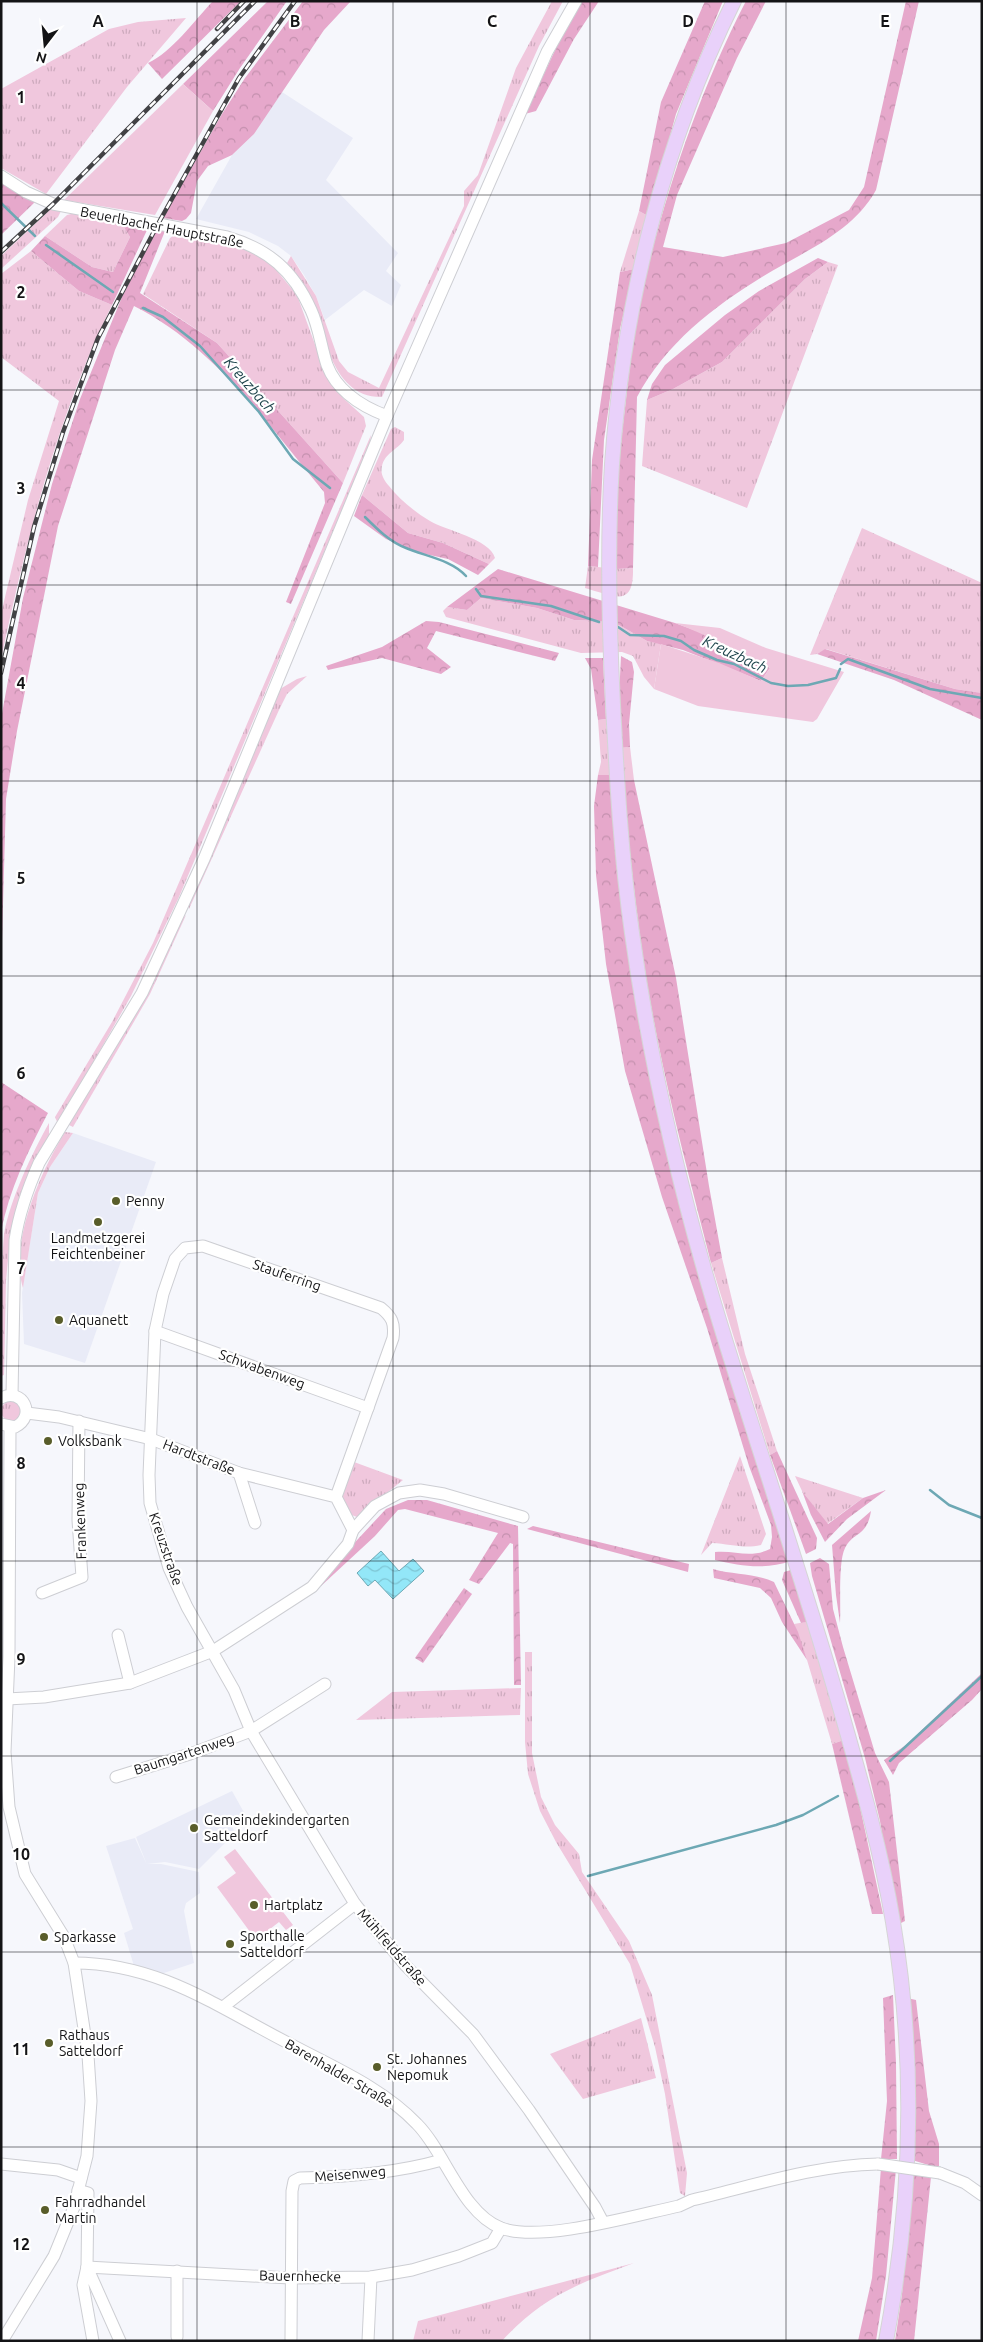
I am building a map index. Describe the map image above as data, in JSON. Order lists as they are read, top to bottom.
{
  "streets": {
    "street": [
      "Beuerlbacher Hauptstraße",
      "Stauferring",
      "Schwabenweg",
      "Hardtstraße",
      "Frankenweg",
      "Kreuzstraße",
      "Baumgartenweg",
      "Mühlfeldstraße",
      "Barenhalder Straße",
      "Meisenweg",
      "Bauernhecke"
    ]
  },
  "crossings": [
    ["Stauferring", "Schwabenweg"],
    ["Stauferring", "Hardtstraße"],
    ["Stauferring", "Kreuzstraße"],
    ["Hardtstraße", "Frankenweg"],
    ["Hardtstraße", "Kreuzstraße"],
    ["Kreuzstraße", "Mühlfeldstraße"],
    ["Baumgartenweg", "Mühlfeldstraße"],
    ["Mühlfeldstraße", "Barenhalder Straße"],
    ["Barenhalder Straße", "Meisenweg"],
    ["Barenhalder Straße", "Bauernhecke"],
    ["Meisenweg", "Bauernhecke"]
  ],
  "water": ["Kreuzbach"],
  "places": [
    "Penny",
    "Landmetzgerei Feichtenbeiner",
    "Aquanett",
    "Volksbank",
    "Gemeindekindergarten Satteldorf",
    "Hartplatz",
    "Sparkasse",
    "Sporthalle Satteldorf",
    "Rathaus Satteldorf",
    "St. Johannes Nepomuk",
    "Fahrradhandel Martin"
  ],
  "north": "bottom",
  "grid": {
    "columns": [
      "A",
      "B",
      "C",
      "D",
      "E"
    ],
    "rows": [
      "1",
      "2",
      "3",
      "4",
      "5",
      "6",
      "7",
      "8",
      "9",
      "10",
      "11",
      "12"
    ]
  }
}
